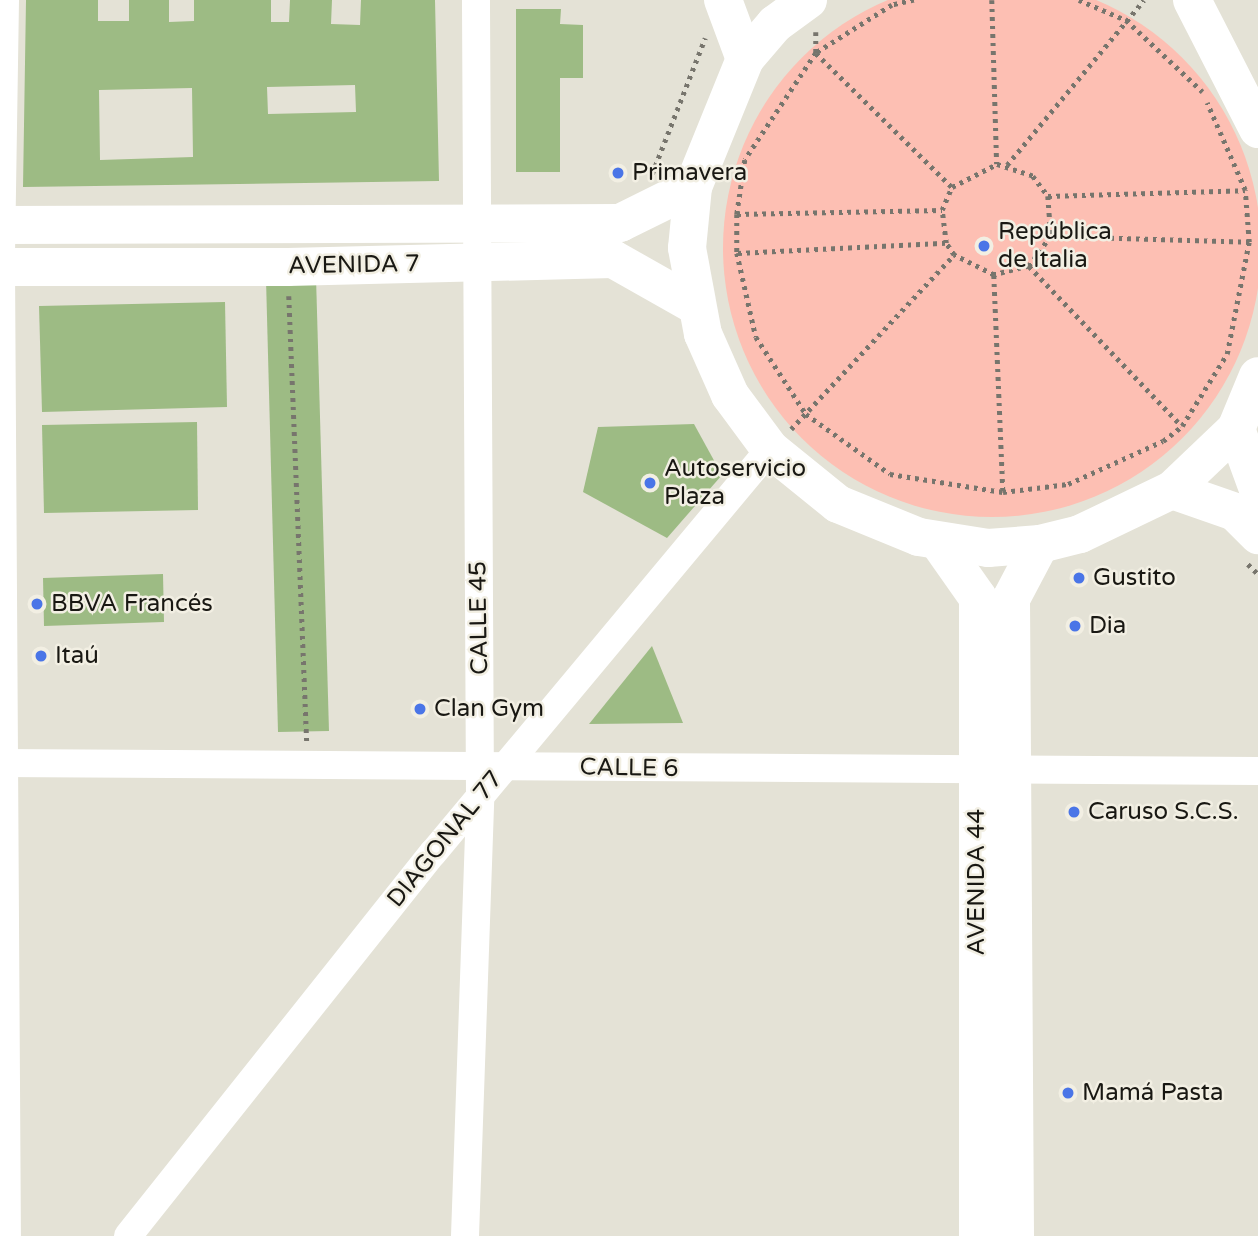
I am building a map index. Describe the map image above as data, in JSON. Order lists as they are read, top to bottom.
{
  "streets": {
    "main road": ["AVENIDA 7", "AVENIDA 44"],
    "street": ["CALLE 45", "CALLE 6", "DIAGONAL 77"]
  },
  "crossings": [
    ["AVENIDA 7", "CALLE 45"],
    ["CALLE 45", "CALLE 6"],
    ["CALLE 45", "DIAGONAL 77"],
    ["CALLE 6", "DIAGONAL 77"],
    ["CALLE 6", "AVENIDA 44"]
  ],
  "places": [
    "Primavera",
    "República de Italia",
    "Autoservicio Plaza",
    "Gustito",
    "BBVA Francés",
    "Dia",
    "Itaú",
    "Clan Gym",
    "Caruso S.C.S.",
    "Mamá Pasta"
  ]
}
